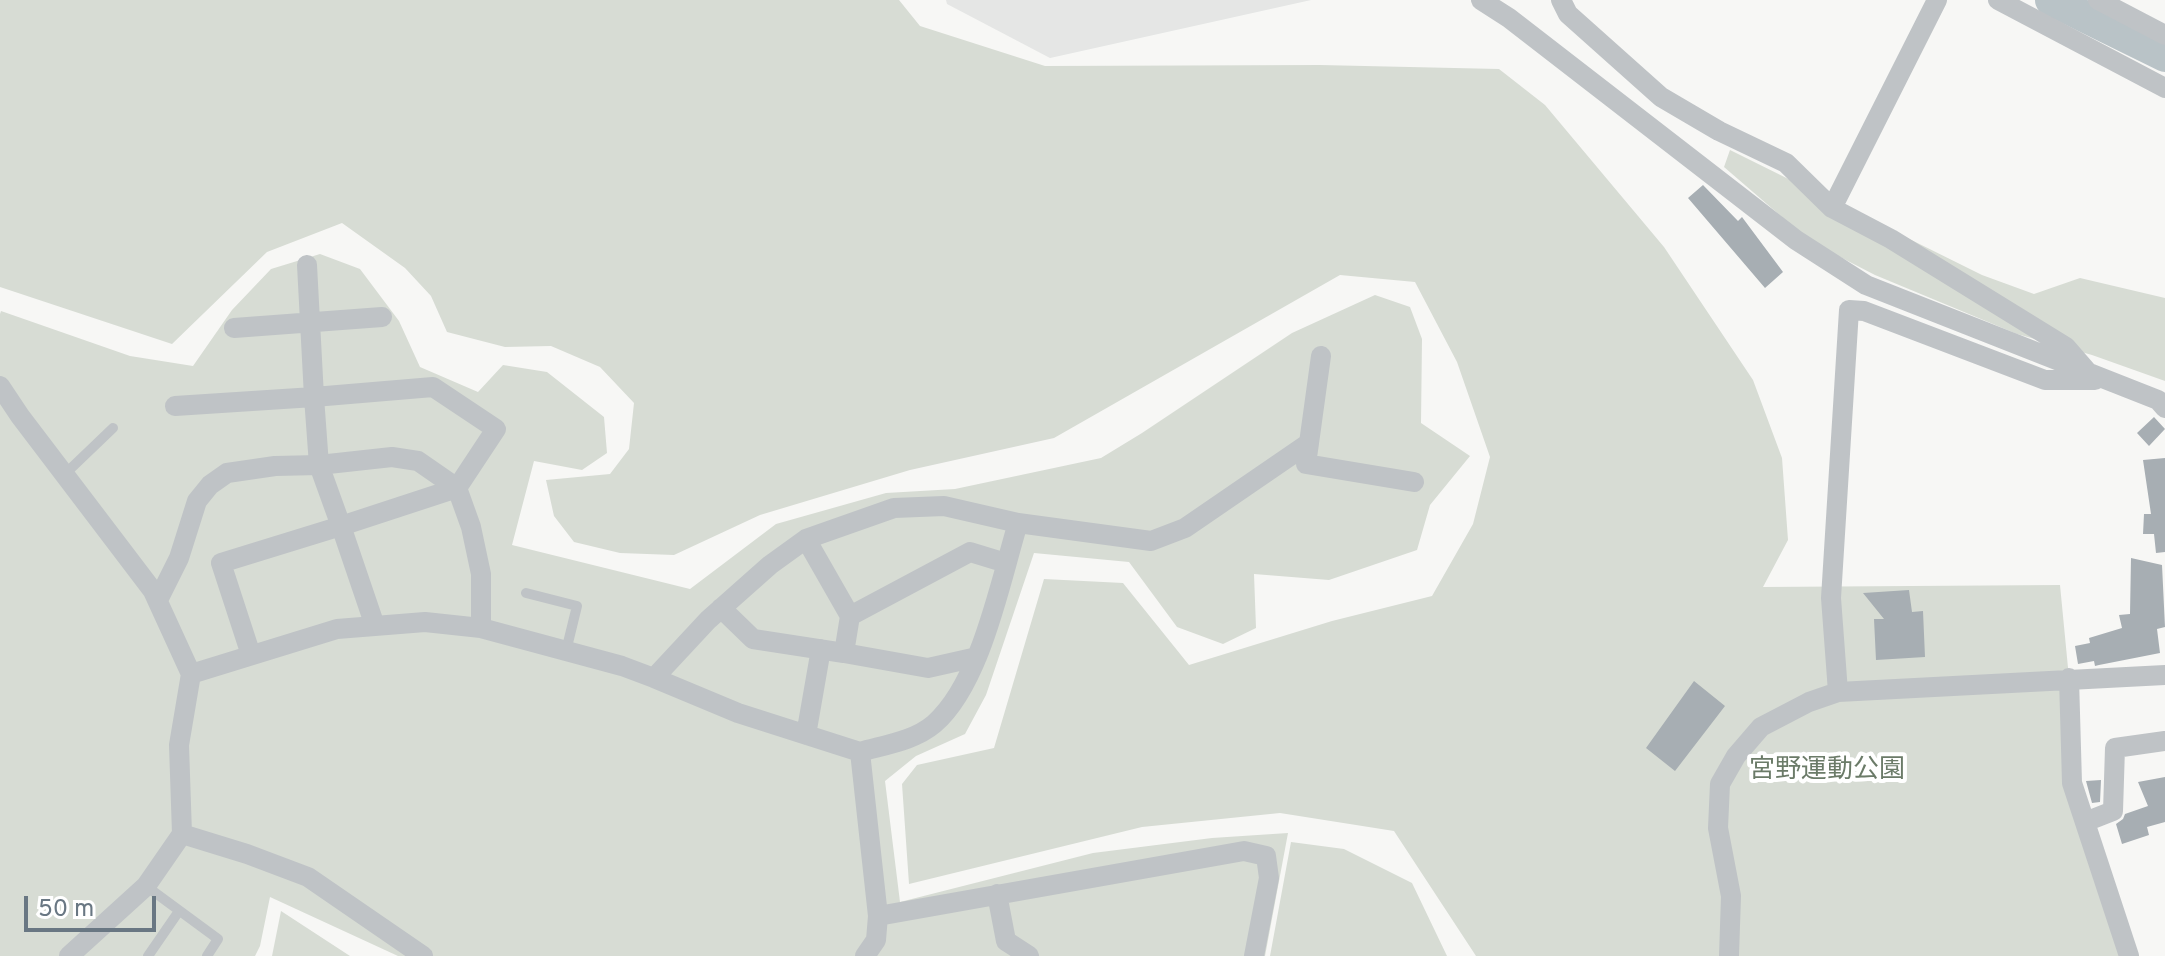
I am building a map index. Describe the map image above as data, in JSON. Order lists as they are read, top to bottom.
{
  "parks": ["宮野運動公園"],
  "scale_bar": "50 m"
}
